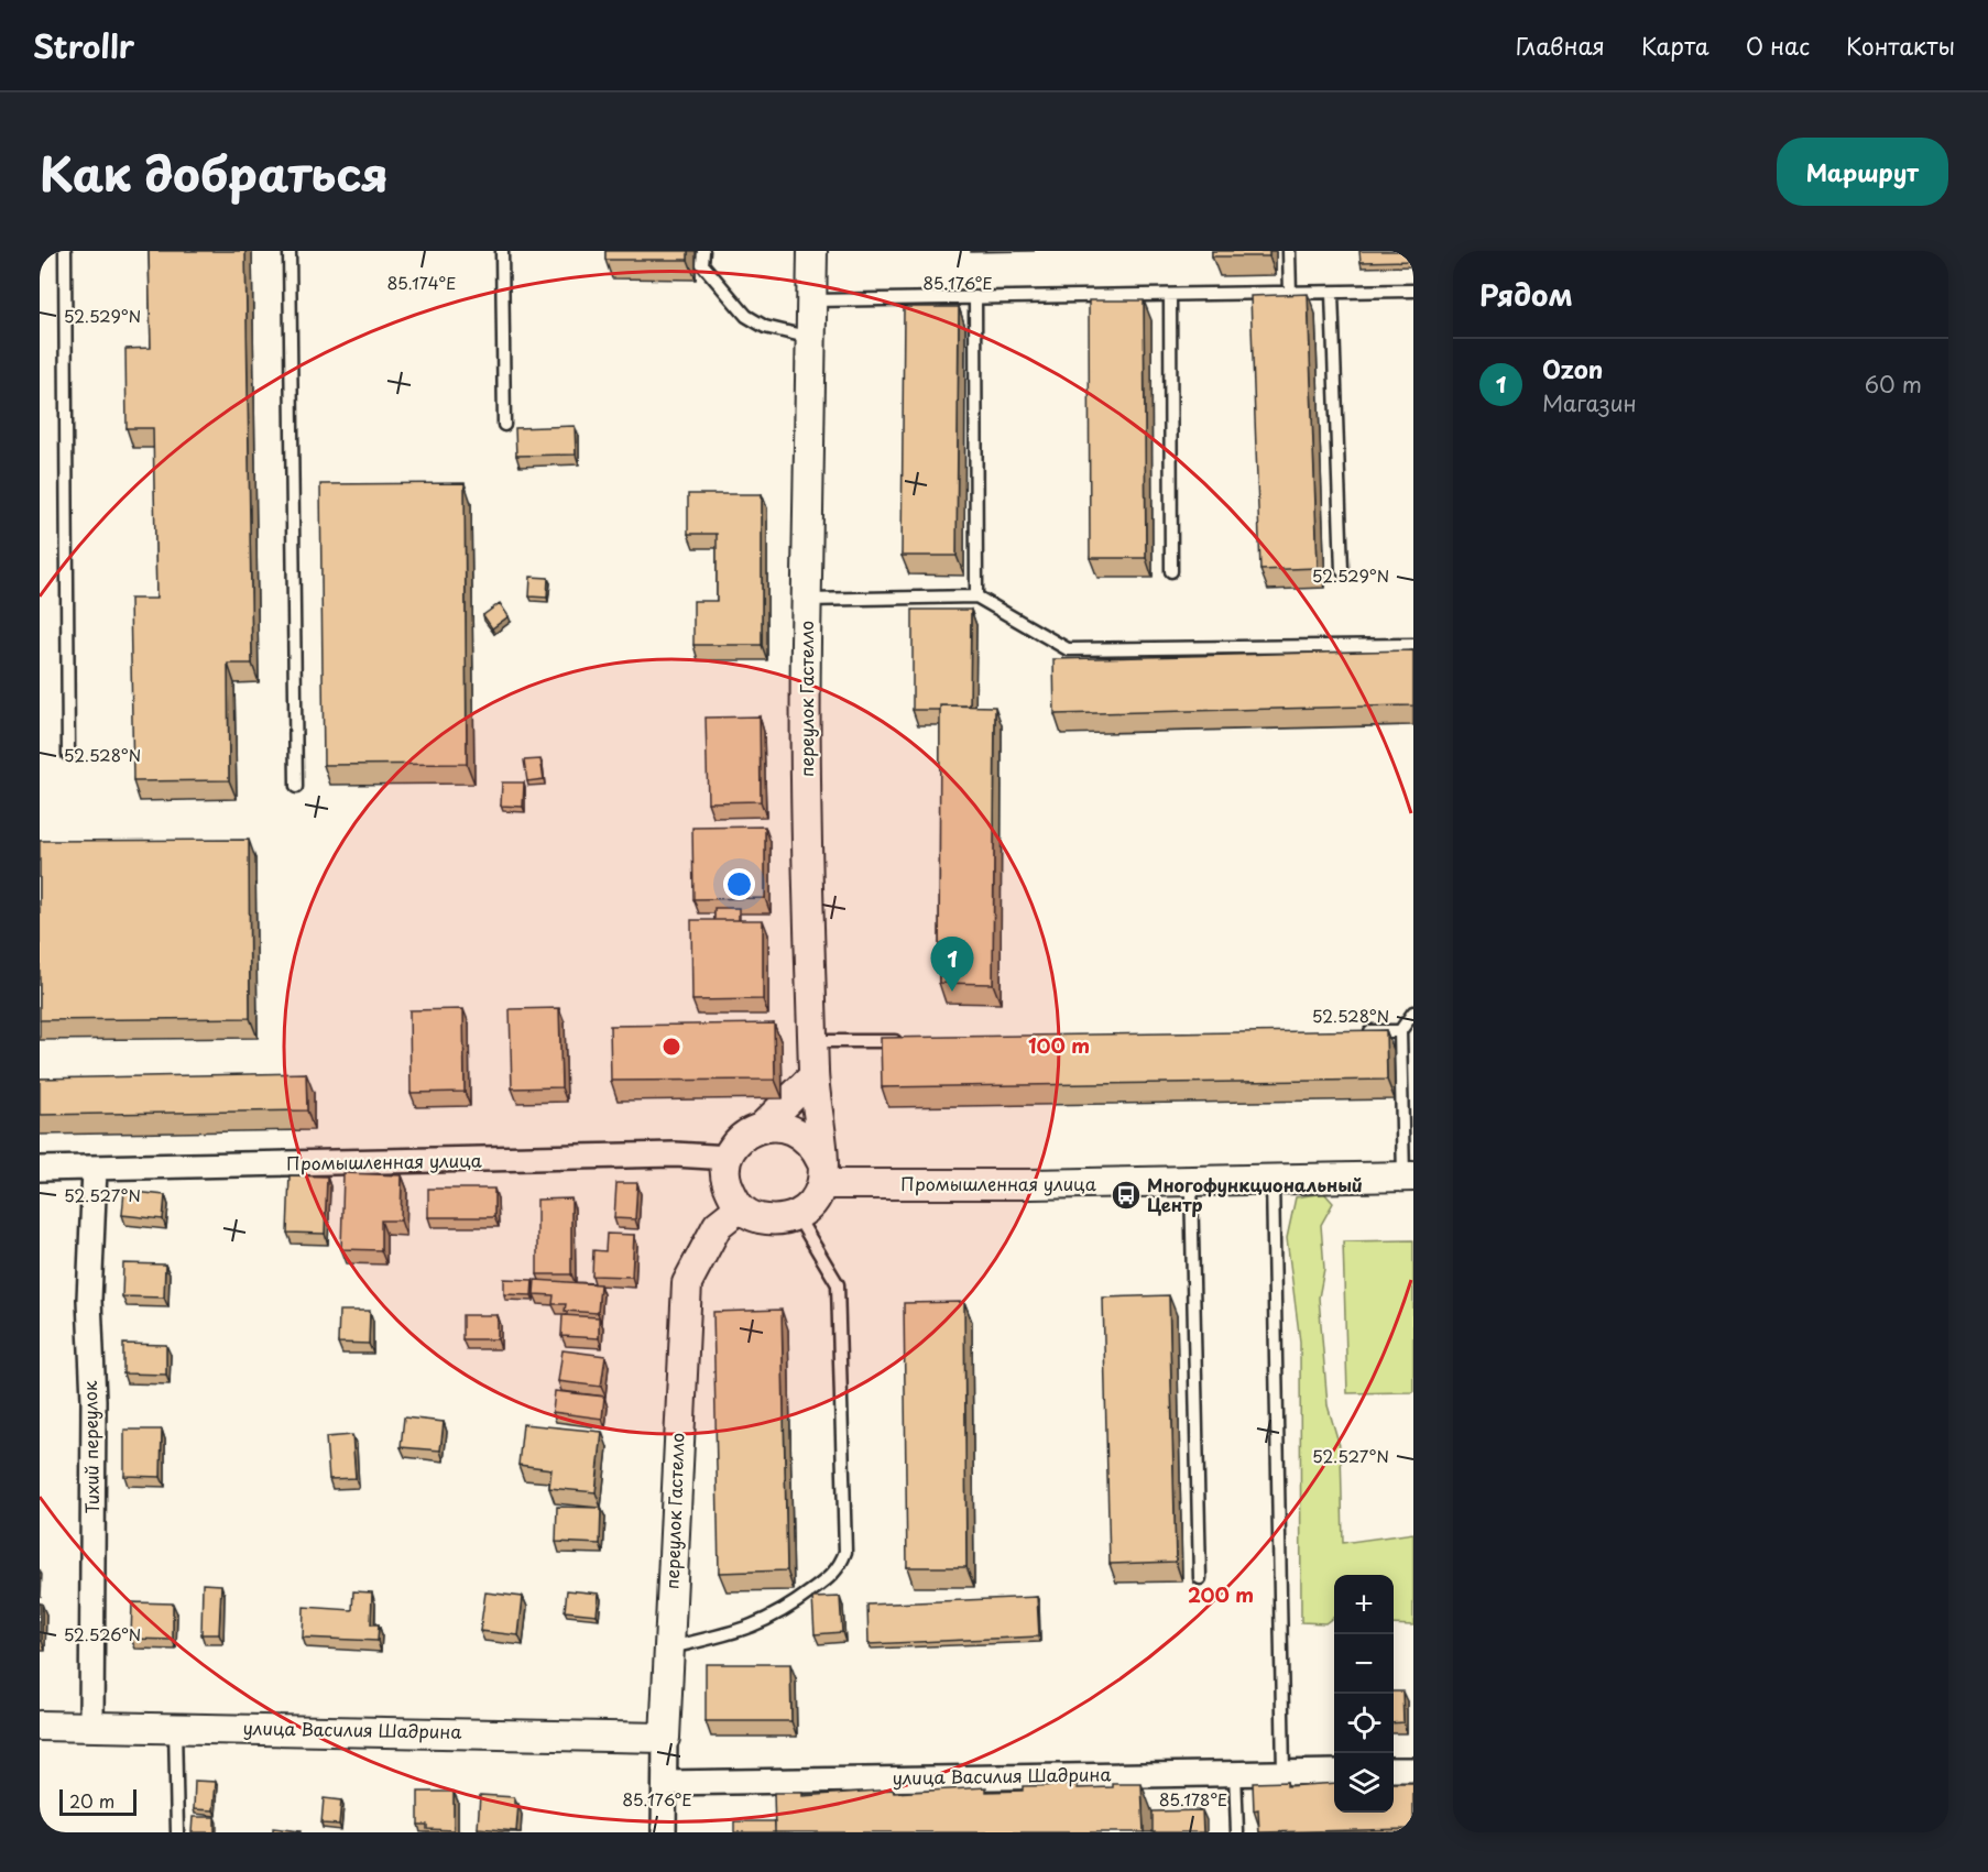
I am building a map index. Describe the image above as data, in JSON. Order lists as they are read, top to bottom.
{
  "streets": {
    "street": [
      "переулок Гастелло",
      "Промышленная улица",
      "Тихий переулок",
      "улица Василия Шадрина"
    ]
  },
  "crossings": [
    ["переулок Гастелло", "Промышленная улица"],
    ["переулок Гастелло", "улица Василия Шадрина"],
    ["Промышленная улица", "Тихий переулок"],
    ["Тихий переулок", "улица Василия Шадрина"]
  ],
  "places": {
    "bus stop": ["Многофункциональный Центр"]
  },
  "scale_bar": "20 m",
  "page": {
    "header": "Strollr",
    "nav": [
      "Главная",
      "Карта",
      "О нас",
      "Контакты"
    ],
    "title": "Как добраться",
    "buttons": "Маршрут",
    "heading": "Рядом",
    "list": [
      {
        "mark": "1",
        "name": "Ozon",
        "note": "Магазин",
        "value": "60 m"
      }
    ],
    "pins": "1",
    "map_buttons": ["+", "−"],
    "scale": "20 m"
  },
  "coordinates": [
    "85.174°E",
    "85.176°E",
    "52.529°N",
    "52.528°N",
    "52.527°N",
    "52.526°N",
    "85.178°E"
  ],
  "rings": ["100 m", "200 m"]
}
